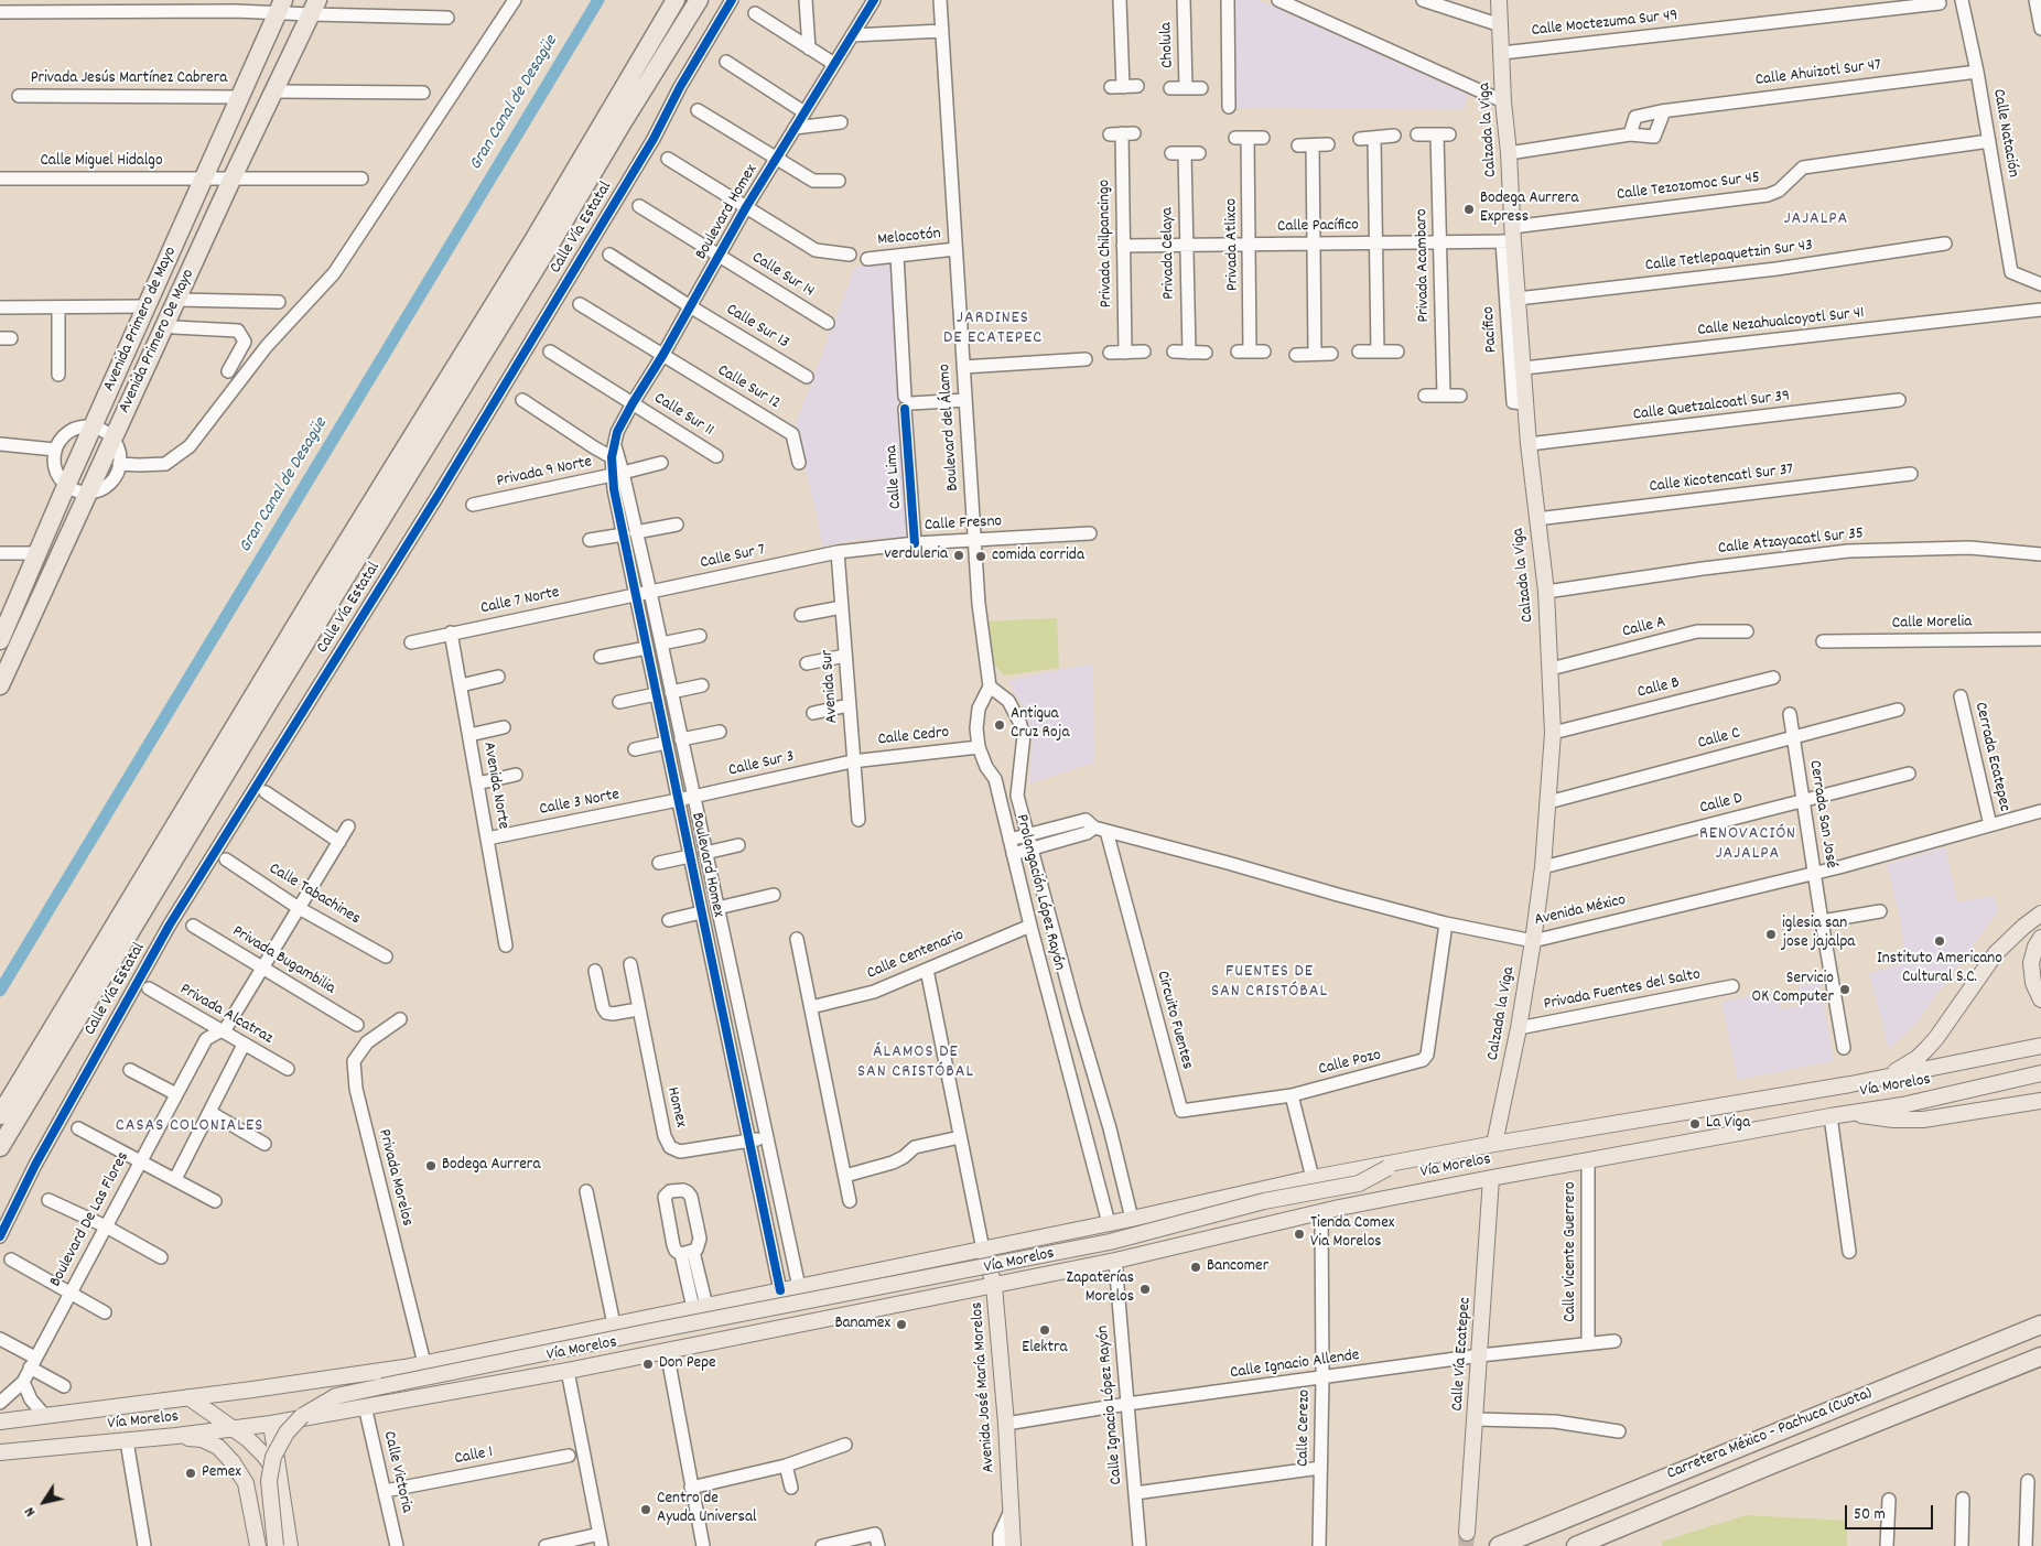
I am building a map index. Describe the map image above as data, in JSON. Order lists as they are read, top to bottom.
{
  "streets": {
    "highway": ["Avenida Primero de Mayo", "Avenida Primero De Mayo", "Carretera México - Pachuca (Cuota)"],
    "main road": [
      "Calzada la Viga",
      "Vía Morelos",
      "Calle Vía Ecatepec",
      "Avenida José María Morelos"
    ],
    "street": [
      "Calle Moctezuma Sur 49",
      "Cholula",
      "Calle Ahuizotl Sur 47",
      "Privada Jesús Martínez Cabrera",
      "Calle Natación",
      "Calle Miguel Hidalgo",
      "Calle Tezozomoc Sur 45",
      "Boulevard Homex",
      "Calle Pacífico",
      "Calle Vía Estatal",
      "Melocotón",
      "Privada Chilpancingo",
      "Privada Atlixco",
      "Privada Celaya",
      "Calle Tetlepaquetzin Sur 43",
      "Privada Acambaro",
      "Calle Sur 14",
      "Calle Nezahualcoyotl Sur 41",
      "Calle Sur 13",
      "Pacífico",
      "Calle Sur 12",
      "Calle Quetzalcoatl Sur 39",
      "Calle Sur 11",
      "Boulevard del Álamo",
      "Privada 9 Norte",
      "Calle Lima",
      "Calle Xicotencatl Sur 37",
      "Calle Fresno",
      "Calle Atzayacatl Sur 35",
      "Calle Sur 7",
      "Calle 7 Norte",
      "Calle Morelia",
      "Calle A",
      "Avenida Sur",
      "Calle B",
      "Calle Cedro",
      "Calle C",
      "Cerrada Ecatepec",
      "Calle Sur 3",
      "Avenida Norte",
      "Calle 3 Norte",
      "Calle D",
      "Cerrada San José",
      "Prolongación López Rayón",
      "Calle Tabachines",
      "Avenida México",
      "Calle Centenario",
      "Privada Bugambilia",
      "Privada Fuentes del Salto",
      "Privada Alcatraz",
      "Circuito Fuentes",
      "Calle Pozo",
      "Homex",
      "Privada Morelos",
      "Boulevard De Las Flores",
      "Calle Vicente Guerrero",
      "Calle Ignacio Allende",
      "Calle Ignacio López Rayón",
      "Calle Cerezo",
      "Calle 1",
      "Calle Victoria"
    ]
  },
  "crossings": [
    ["Calle Moctezuma Sur 49", "Calzada la Viga"],
    ["Calle Ahuizotl Sur 47", "Calle Natación"],
    ["Privada Jesús Martínez Cabrera", "Avenida Primero de Mayo"],
    ["Calzada la Viga", "Calle Tezozomoc Sur 45"],
    ["Calzada la Viga", "Calle Pacífico"],
    ["Calzada la Viga", "Calle Tetlepaquetzin Sur 43"],
    ["Calzada la Viga", "Calle Nezahualcoyotl Sur 41"],
    ["Calzada la Viga", "Pacífico"],
    ["Calzada la Viga", "Calle Quetzalcoatl Sur 39"],
    ["Calzada la Viga", "Calle Xicotencatl Sur 37"],
    ["Calzada la Viga", "Calle Atzayacatl Sur 35"],
    ["Calzada la Viga", "Calle A"],
    ["Calzada la Viga", "Calle B"],
    ["Calzada la Viga", "Calle C"],
    ["Calzada la Viga", "Calle D"],
    ["Calzada la Viga", "Avenida México"],
    ["Calzada la Viga", "Privada Fuentes del Salto"],
    ["Calzada la Viga", "Vía Morelos"],
    ["Calle Natación", "Calle Tezozomoc Sur 45"],
    ["Calle Miguel Hidalgo", "Avenida Primero de Mayo"],
    ["Calle Miguel Hidalgo", "Avenida Primero De Mayo"],
    ["Calle Tezozomoc Sur 45", "Calle Pacífico"],
    ["Calle Tezozomoc Sur 45", "Pacífico"],
    ["Boulevard Homex", "Calle Sur 14"],
    ["Boulevard Homex", "Calle Sur 13"],
    ["Boulevard Homex", "Calle Sur 12"],
    ["Boulevard Homex", "Calle Sur 11"],
    ["Boulevard Homex", "Privada 9 Norte"],
    ["Boulevard Homex", "Calle Sur 7"],
    ["Boulevard Homex", "Calle 7 Norte"],
    ["Boulevard Homex", "Calle Sur 3"],
    ["Boulevard Homex", "Calle 3 Norte"],
    ["Boulevard Homex", "Vía Morelos"],
    ["Boulevard Homex", "Homex"],
    ["Calle Pacífico", "Privada Chilpancingo"],
    ["Calle Pacífico", "Privada Atlixco"],
    ["Calle Pacífico", "Privada Celaya"],
    ["Calle Pacífico", "Privada Acambaro"],
    ["Calle Pacífico", "Pacífico"],
    ["Melocotón", "Boulevard del Álamo"],
    ["Melocotón", "Calle Lima"],
    ["Boulevard del Álamo", "Calle Fresno"],
    ["Boulevard del Álamo", "Prolongación López Rayón"],
    ["Calle Lima", "Calle Fresno"],
    ["Calle Fresno", "Calle Sur 7"],
    ["Calle Fresno", "Avenida Sur"],
    ["Calle Sur 7", "Calle 7 Norte"],
    ["Calle Sur 7", "Avenida Sur"],
    ["Calle 7 Norte", "Avenida Norte"],
    ["Avenida Sur", "Calle Cedro"],
    ["Avenida Sur", "Calle Sur 3"],
    ["Calle Cedro", "Calle Sur 3"],
    ["Calle Cedro", "Prolongación López Rayón"],
    ["Calle C", "Cerrada San José"],
    ["Cerrada Ecatepec", "Avenida México"],
    ["Calle Sur 3", "Calle 3 Norte"],
    ["Avenida Norte", "Calle 3 Norte"],
    ["Calle D", "Cerrada San José"],
    ["Cerrada San José", "Avenida México"],
    ["Prolongación López Rayón", "Avenida México"],
    ["Prolongación López Rayón", "Calle Centenario"],
    ["Prolongación López Rayón", "Vía Morelos"],
    ["Calle Tabachines", "Boulevard De Las Flores"],
    ["Avenida México", "Circuito Fuentes"],
    ["Avenida México", "Calle Pozo"],
    ["Calle Centenario", "Avenida José María Morelos"],
    ["Privada Bugambilia", "Boulevard De Las Flores"],
    ["Privada Alcatraz", "Boulevard De Las Flores"],
    ["Circuito Fuentes", "Calle Pozo"],
    ["Vía Morelos", "Privada Morelos"],
    ["Vía Morelos", "Calle Vicente Guerrero"],
    ["Vía Morelos", "Calle Vía Ecatepec"],
    ["Vía Morelos", "Avenida José María Morelos"],
    ["Vía Morelos", "Calle Ignacio López Rayón"],
    ["Vía Morelos", "Calle Cerezo"],
    ["Vía Morelos", "Calle Victoria"],
    ["Calle Vicente Guerrero", "Calle Ignacio Allende"],
    ["Calle Vía Ecatepec", "Calle Ignacio Allende"],
    ["Calle Ignacio Allende", "Avenida José María Morelos"],
    ["Calle Ignacio Allende", "Calle Ignacio López Rayón"],
    ["Calle Ignacio Allende", "Calle Cerezo"],
    ["Calle 1", "Calle Victoria"]
  ],
  "districts": [
    "JAJALPA",
    "JARDINES DE ECATEPEC",
    "RENOVACIÓN JAJALPA",
    "FUENTES DE SAN CRISTÓBAL",
    "ÁLAMOS DE SAN CRISTÓBAL",
    "CASAS COLONIALES"
  ],
  "water": ["Gran Canal de Desagüe"],
  "places": [
    "Bodega Aurrera Express",
    "verduleria",
    "comida corrida",
    "Antigua Cruz Roja",
    "iglesia san jose jajalpa",
    "Instituto Americano Cultural S.C.",
    "Servicio OK Computer",
    "La Viga",
    "Bodega Aurrera",
    "Tienda Comex Via Morelos",
    "Bancomer",
    "Zapaterías Morelos",
    "Banamex",
    "Elektra",
    "Don Pepe",
    "Pemex",
    "Centro de Ayuda Universal"
  ],
  "scale_bar": "50 m",
  "north": "bottom left"
}
